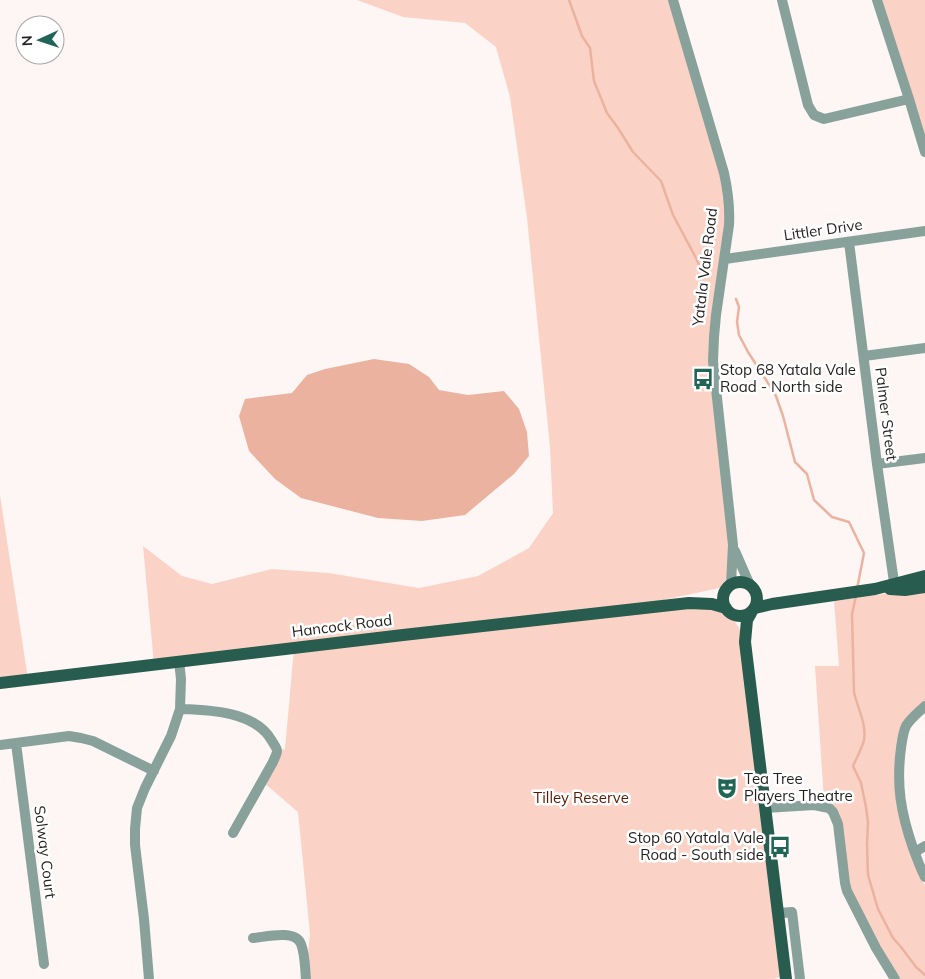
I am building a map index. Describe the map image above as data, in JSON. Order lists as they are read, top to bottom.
{
  "streets": {
    "main road": ["Hancock Road"],
    "street": [
      "Littler Drive",
      "Yatala Vale Road",
      "Palmer Street",
      "Solway Court"
    ]
  },
  "crossings": [
    ["Littler Drive", "Yatala Vale Road"],
    ["Littler Drive", "Palmer Street"],
    ["Yatala Vale Road", "Hancock Road"]
  ],
  "parks": ["Tilley Reserve"],
  "places": {
    "bus stop": ["Stop 68 Yatala Vale Road - North side", "Stop 60 Yatala Vale Road - South side"],
    "theatre": ["Tea Tree Players Theatre"]
  },
  "north": "left"
}
